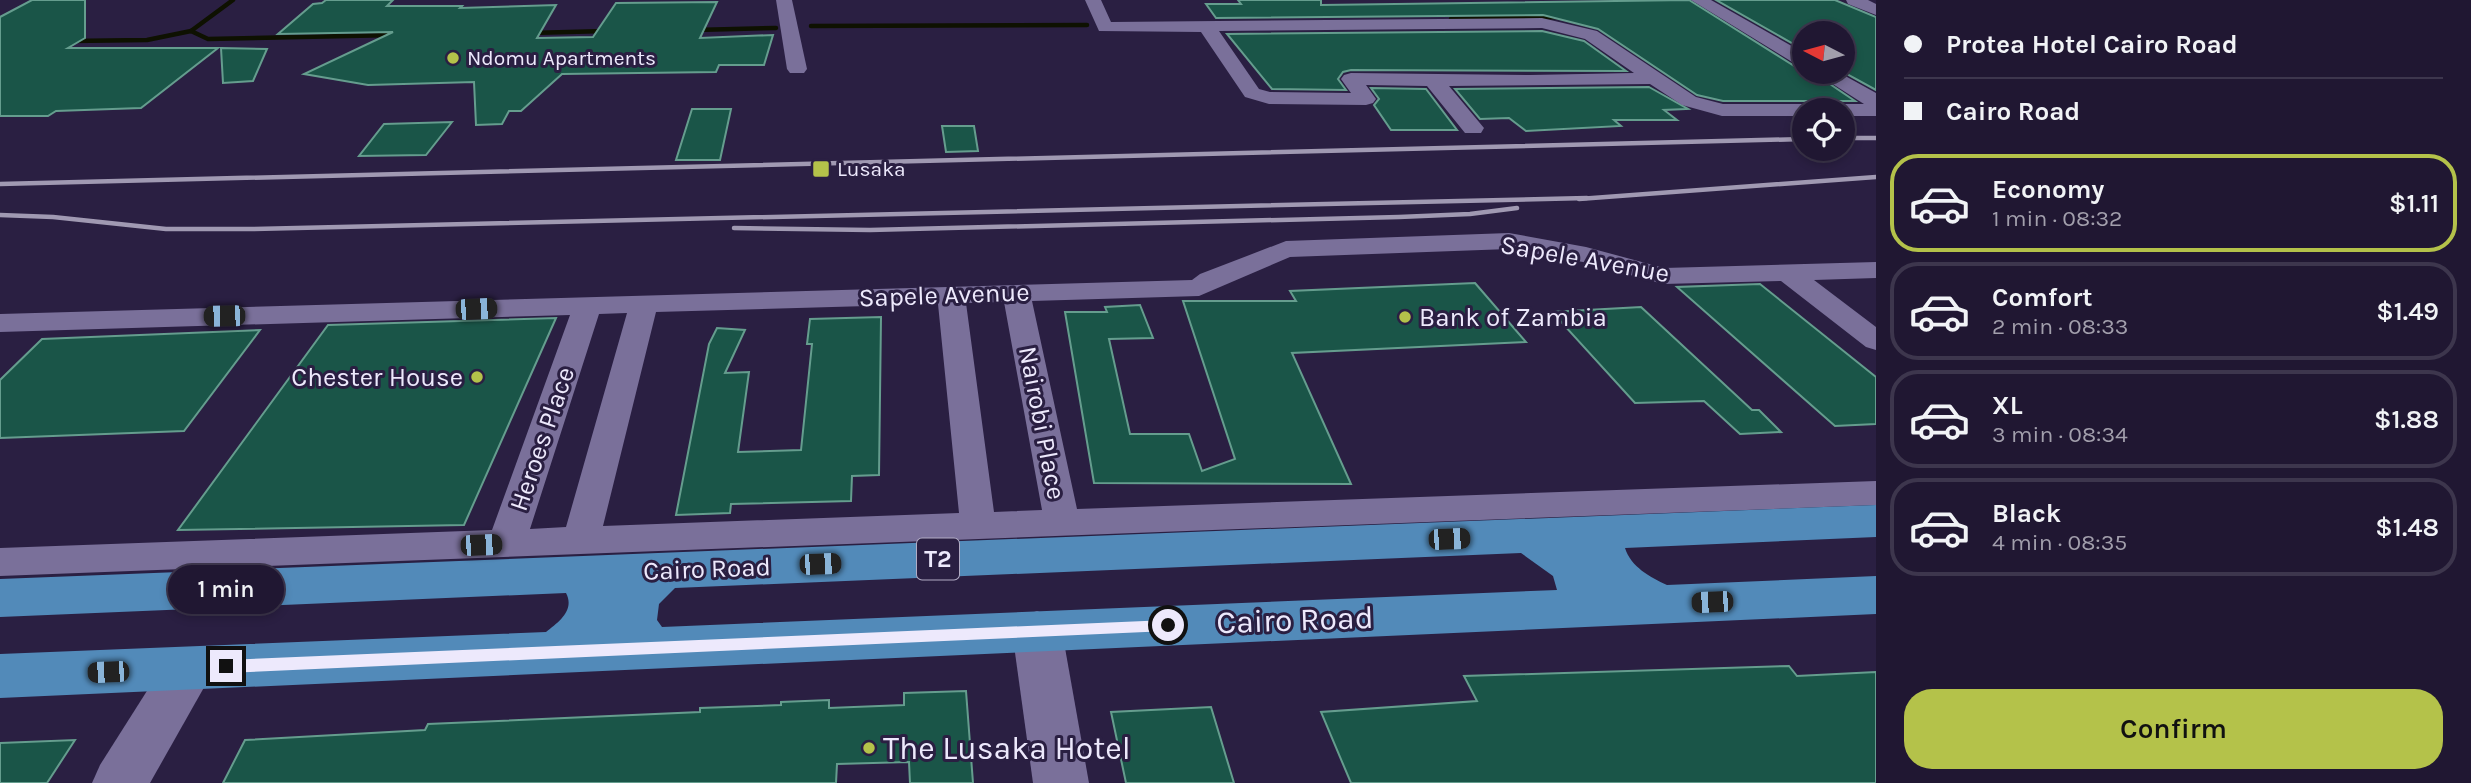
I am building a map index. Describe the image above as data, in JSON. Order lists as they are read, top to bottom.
{
  "streets": {
    "main road": ["T2", "Cairo Road"],
    "street": ["Sapele Avenue", "Nairobi Place", "Heroes Place"]
  },
  "crossings": [
    ["Sapele Avenue", "Nairobi Place"],
    ["Sapele Avenue", "Heroes Place"]
  ],
  "places": {
    "other": [
      "Ndomu Apartments",
      "Bank of Zambia",
      "Chester House",
      "The Lusaka Hotel"
    ],
    "transit": ["Lusaka"]
  },
  "north": "left",
  "page": {
    "banner": ["Protea Hotel Cairo Road", "Cairo Road"],
    "list": [
      {
        "name": "Economy",
        "note": "1 min · 08:32",
        "value": "$1.11"
      },
      {
        "name": "Comfort",
        "note": "2 min · 08:33",
        "value": "$1.49"
      },
      {
        "name": "XL",
        "note": "3 min · 08:34",
        "value": "$1.88"
      },
      {
        "name": "Black",
        "note": "4 min · 08:35",
        "value": "$1.48"
      }
    ],
    "bubble": "1 min",
    "buttons": "Confirm"
  }
}
